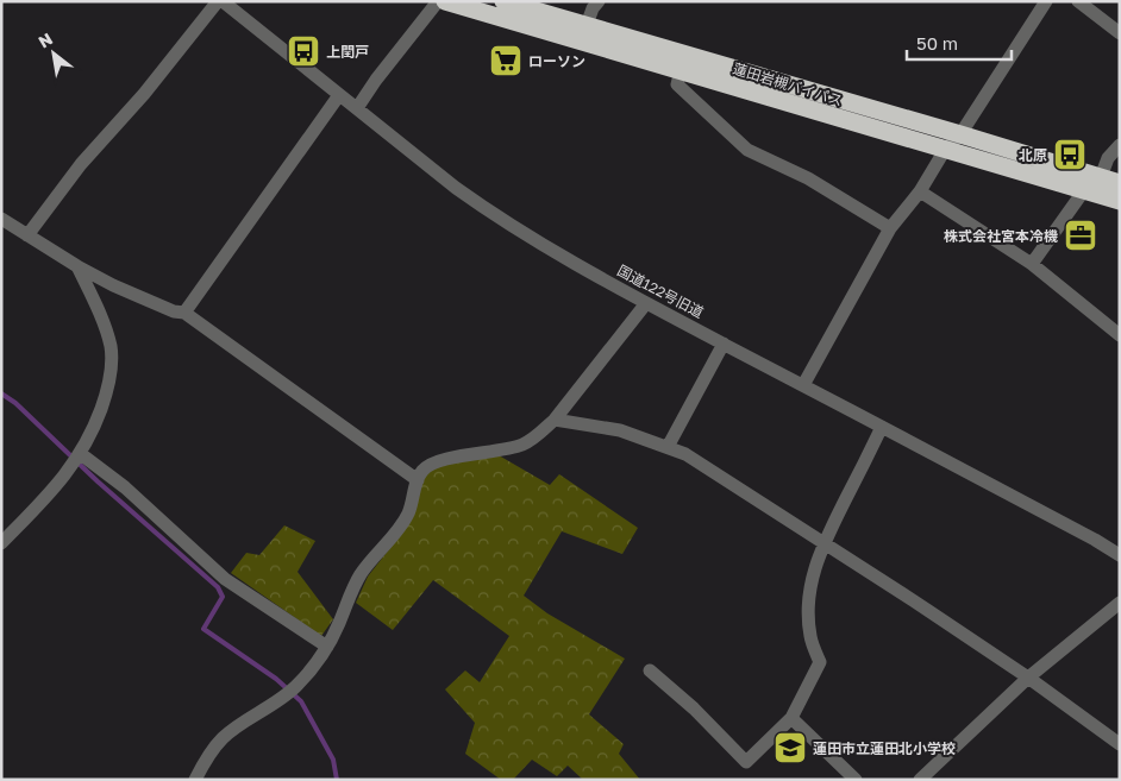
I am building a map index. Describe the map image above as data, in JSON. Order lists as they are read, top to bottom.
{
  "streets": {
    "highway": ["蓮田岩槻バイパス"],
    "street": ["国道122号旧道"]
  },
  "places": {
    "bus stop": ["上閏戸", "北原"],
    "supermarket": ["ローソン"],
    "office": ["株式会社宮本冷機"],
    "school or university": ["蓮田市立蓮田北小学校"]
  },
  "scale_bar": "50 m",
  "north": "top left"
}
